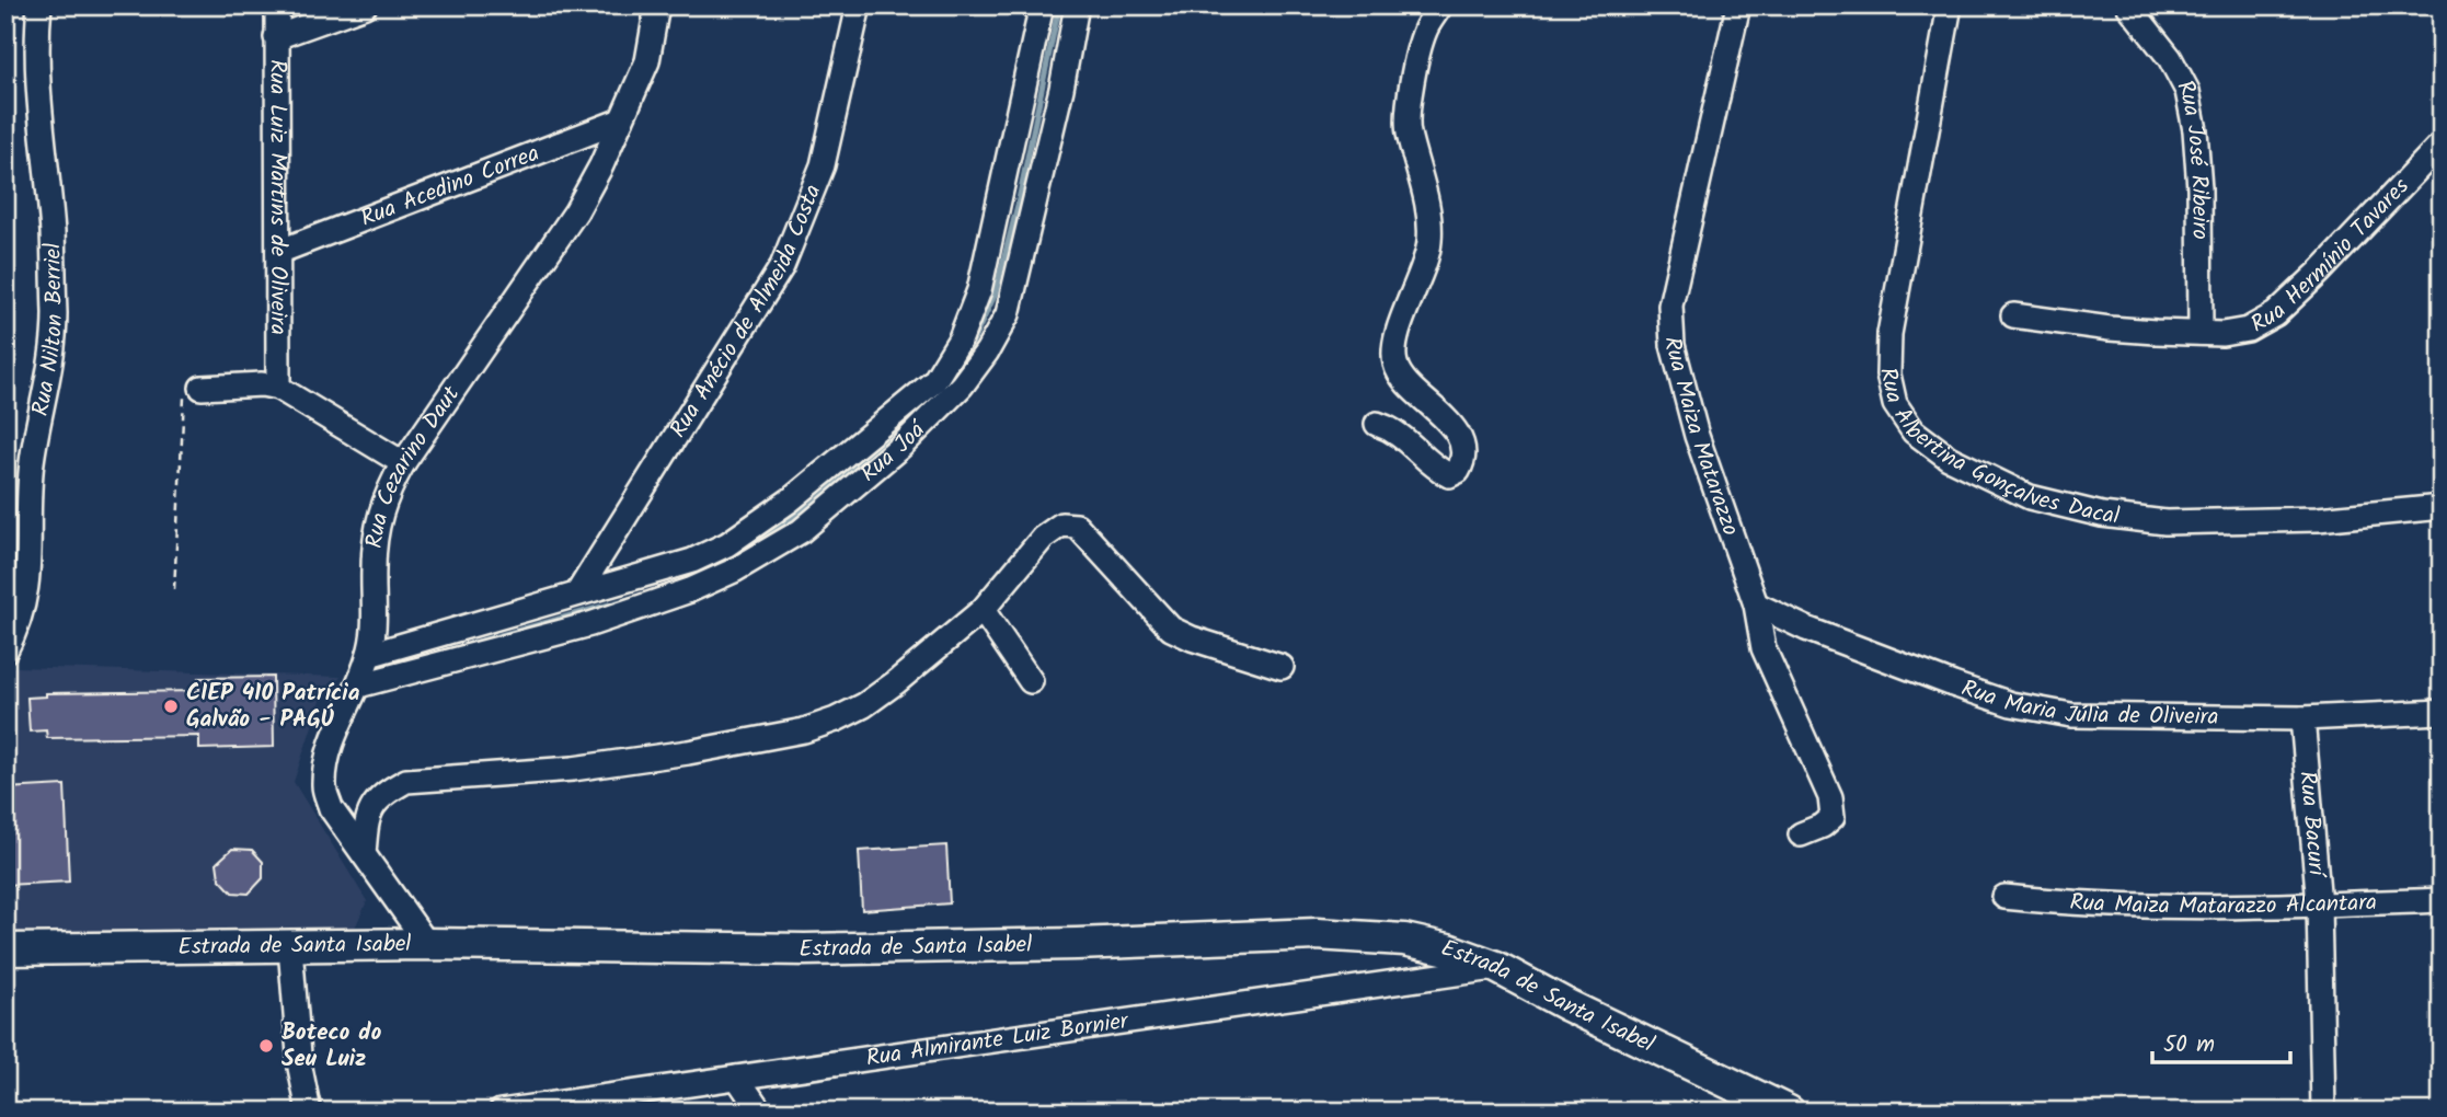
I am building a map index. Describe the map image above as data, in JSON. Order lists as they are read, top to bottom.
{
  "streets": {
    "main road": ["Estrada de Santa Isabel"],
    "street": [
      "Rua José Ribeiro",
      "Rua Acedino Correa",
      "Rua Luiz Martins de Oliveira",
      "Rua Hermínio Tavares",
      "Rua Anécio de Almeida Costa",
      "Rua Nilton Berriel",
      "Rua Maiza Matarazzo",
      "Rua Albertina Gonçalves Dacal",
      "Rua Joá",
      "Rua Cezarino Daut",
      "Rua Maria Júlia de Oliveira",
      "Rua Bacurí",
      "Rua Maiza Matarazzo Alcantara",
      "Rua Almirante Luiz Bornier"
    ]
  },
  "crossings": [
    ["Rua José Ribeiro", "Rua Hermínio Tavares"],
    ["Rua Acedino Correa", "Rua Luiz Martins de Oliveira"],
    ["Rua Acedino Correa", "Rua Cezarino Daut"],
    ["Rua Anécio de Almeida Costa", "Rua Joá"],
    ["Rua Maiza Matarazzo", "Rua Maria Júlia de Oliveira"],
    ["Rua Joá", "Rua Cezarino Daut"],
    ["Rua Cezarino Daut", "Estrada de Santa Isabel"],
    ["Rua Maria Júlia de Oliveira", "Rua Bacurí"],
    ["Rua Bacurí", "Rua Maiza Matarazzo Alcantara"],
    ["Estrada de Santa Isabel", "Rua Almirante Luiz Bornier"]
  ],
  "places": ["CIEP 410 Patrícia Galvão - PAGÚ", "Boteco do Seu Luiz"],
  "scale_bar": "50 m"
}
